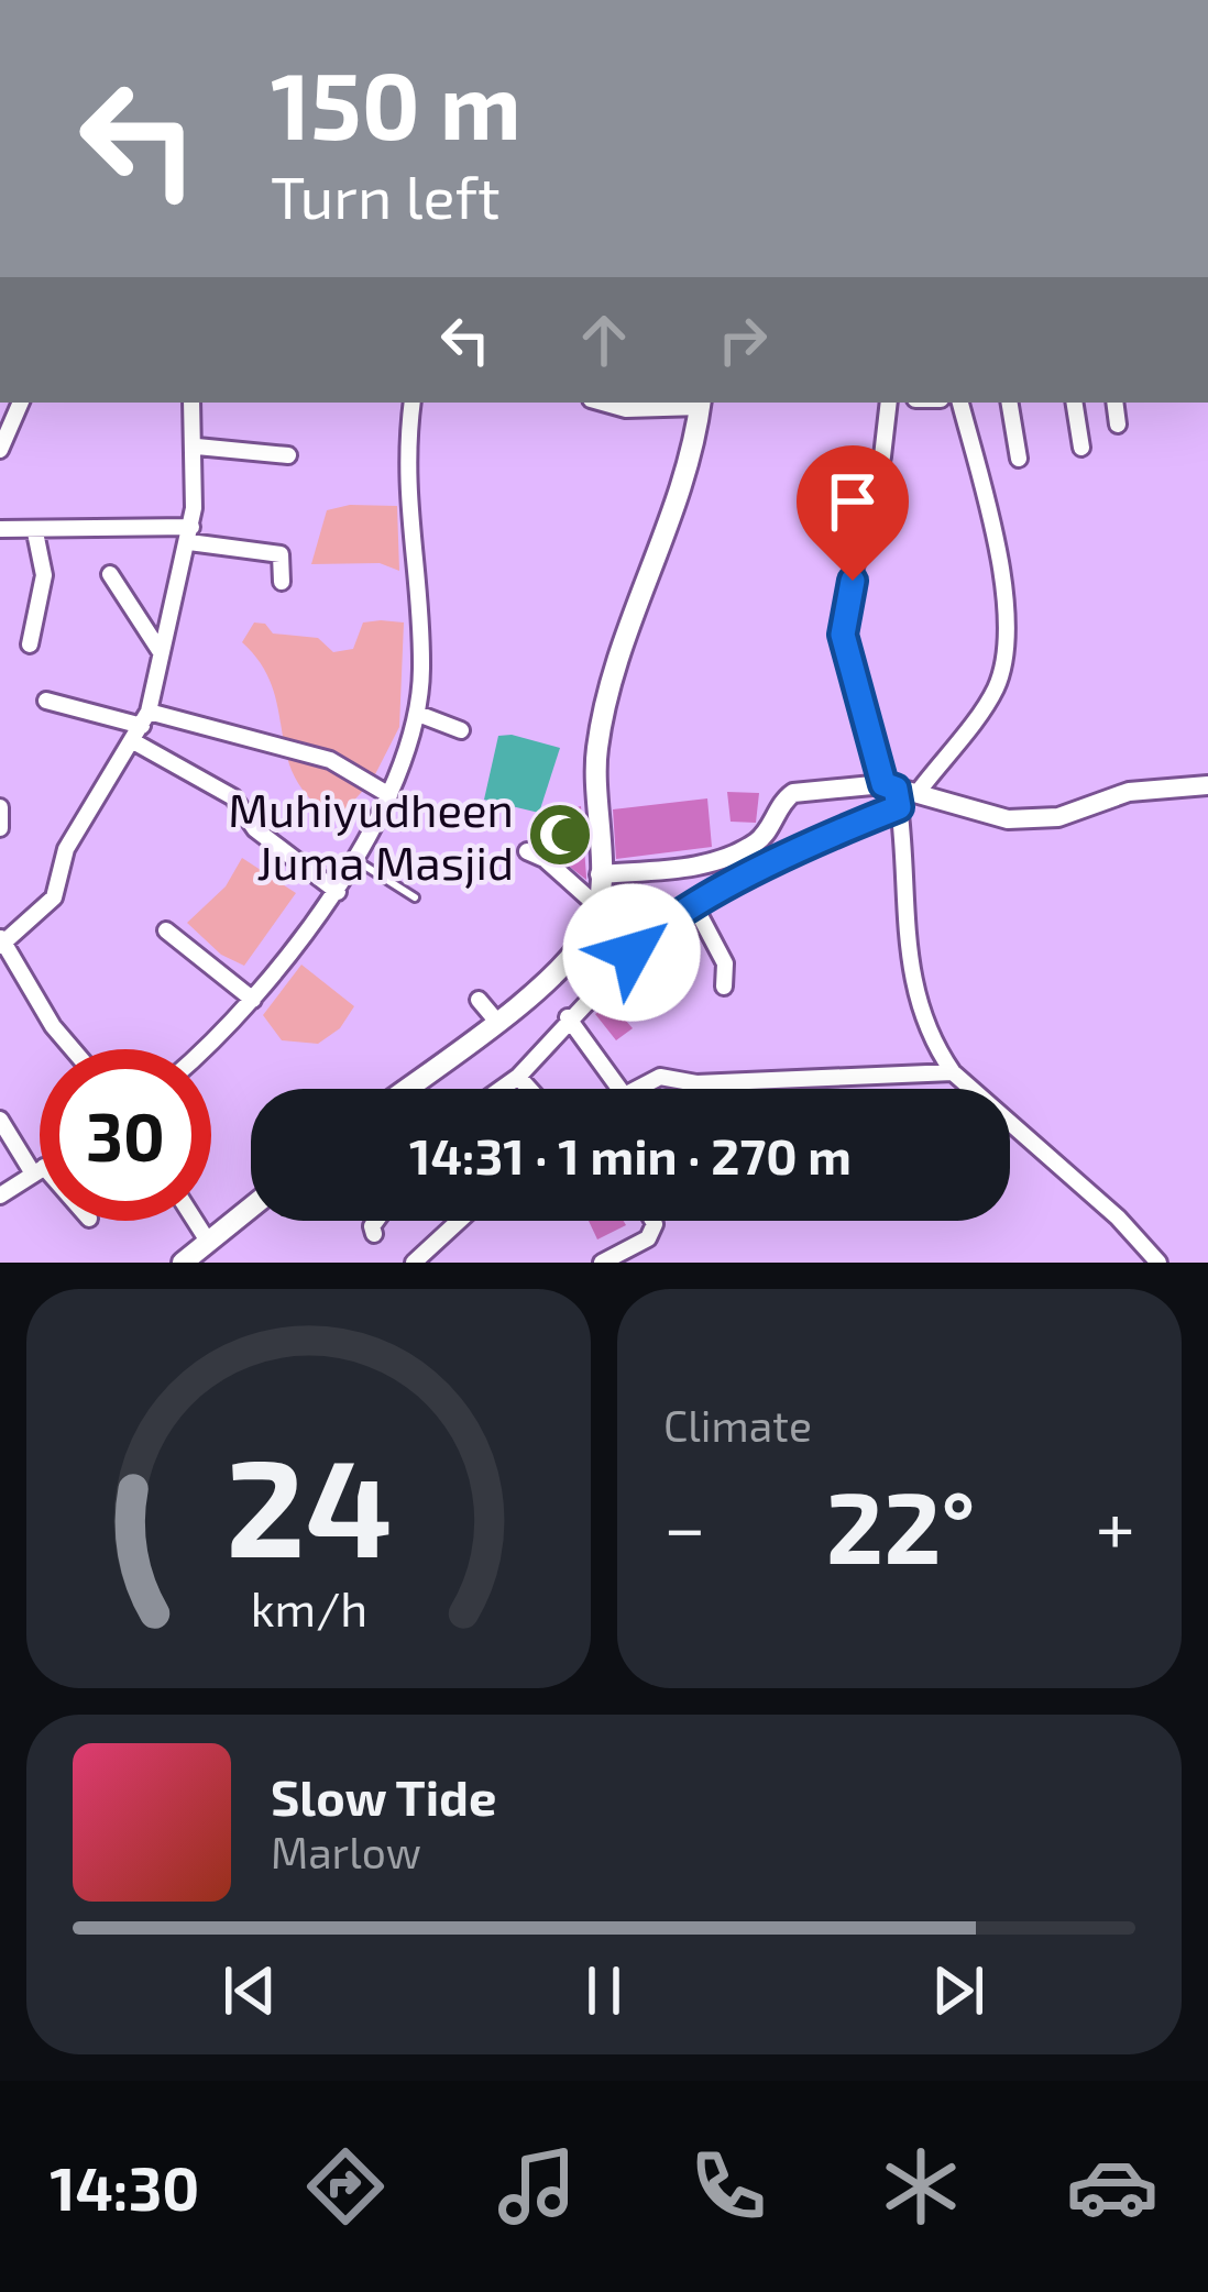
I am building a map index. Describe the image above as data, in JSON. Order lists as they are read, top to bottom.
{
  "places": {
    "mosque": ["Muhiyudheen Juma Masjid"]
  },
  "page": {
    "turn": ["150 m", "Turn left"],
    "limit": "30",
    "trip": "14:31 · 1 min · 270 m",
    "tile": "Climate",
    "heat": ["−", "22°", "+"],
    "song": ["Slow Tide", "Marlow"],
    "tabs": "14:30",
    "gauge": ["24", "km/h"]
  }
}
